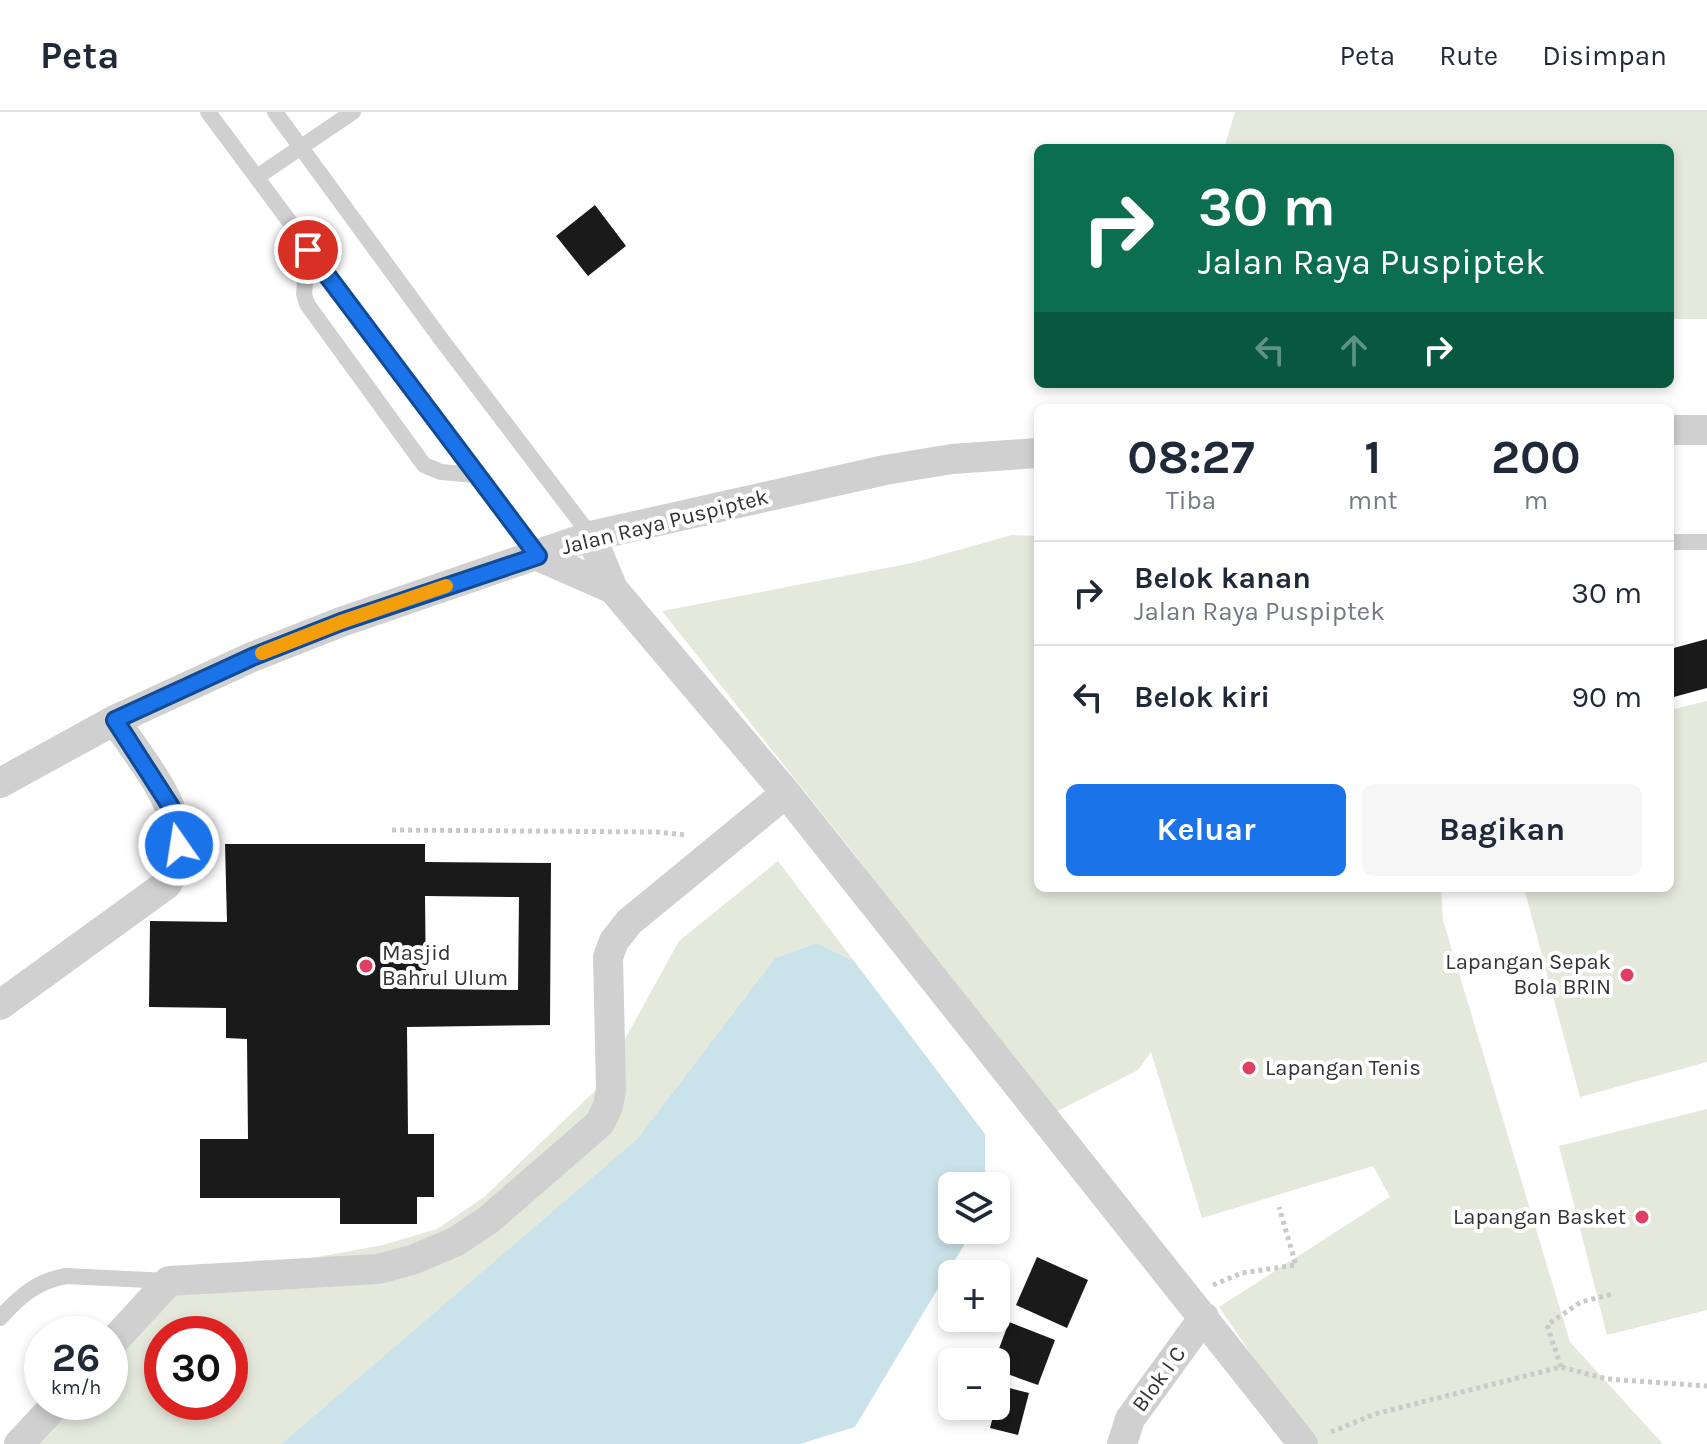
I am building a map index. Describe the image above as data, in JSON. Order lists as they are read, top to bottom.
{
  "streets": {
    "street": ["Jalan Raya Puspiptek", "Blok I C"]
  },
  "places": [
    "Masjid Bahrul Ulum",
    "Lapangan Sepak Bola BRIN",
    "Lapangan Tenis",
    "Lapangan Basket"
  ],
  "page": {
    "header": "Peta",
    "nav": ["Peta", "Rute", "Disimpan"],
    "turn": ["30 m", "Jalan Raya Puspiptek"],
    "eta": [
      "08:27",
      "Tiba",
      "1",
      "mnt",
      "200",
      "m"
    ],
    "list": [
      {
        "name": "Belok kanan",
        "note": "Jalan Raya Puspiptek",
        "value": "30 m"
      },
      {
        "name": "Belok kiri",
        "value": "90 m"
      }
    ],
    "buttons": ["Keluar", "Bagikan"],
    "map_buttons": ["+", "−"],
    "speed": "26 km/h",
    "limit": "30"
  }
}
